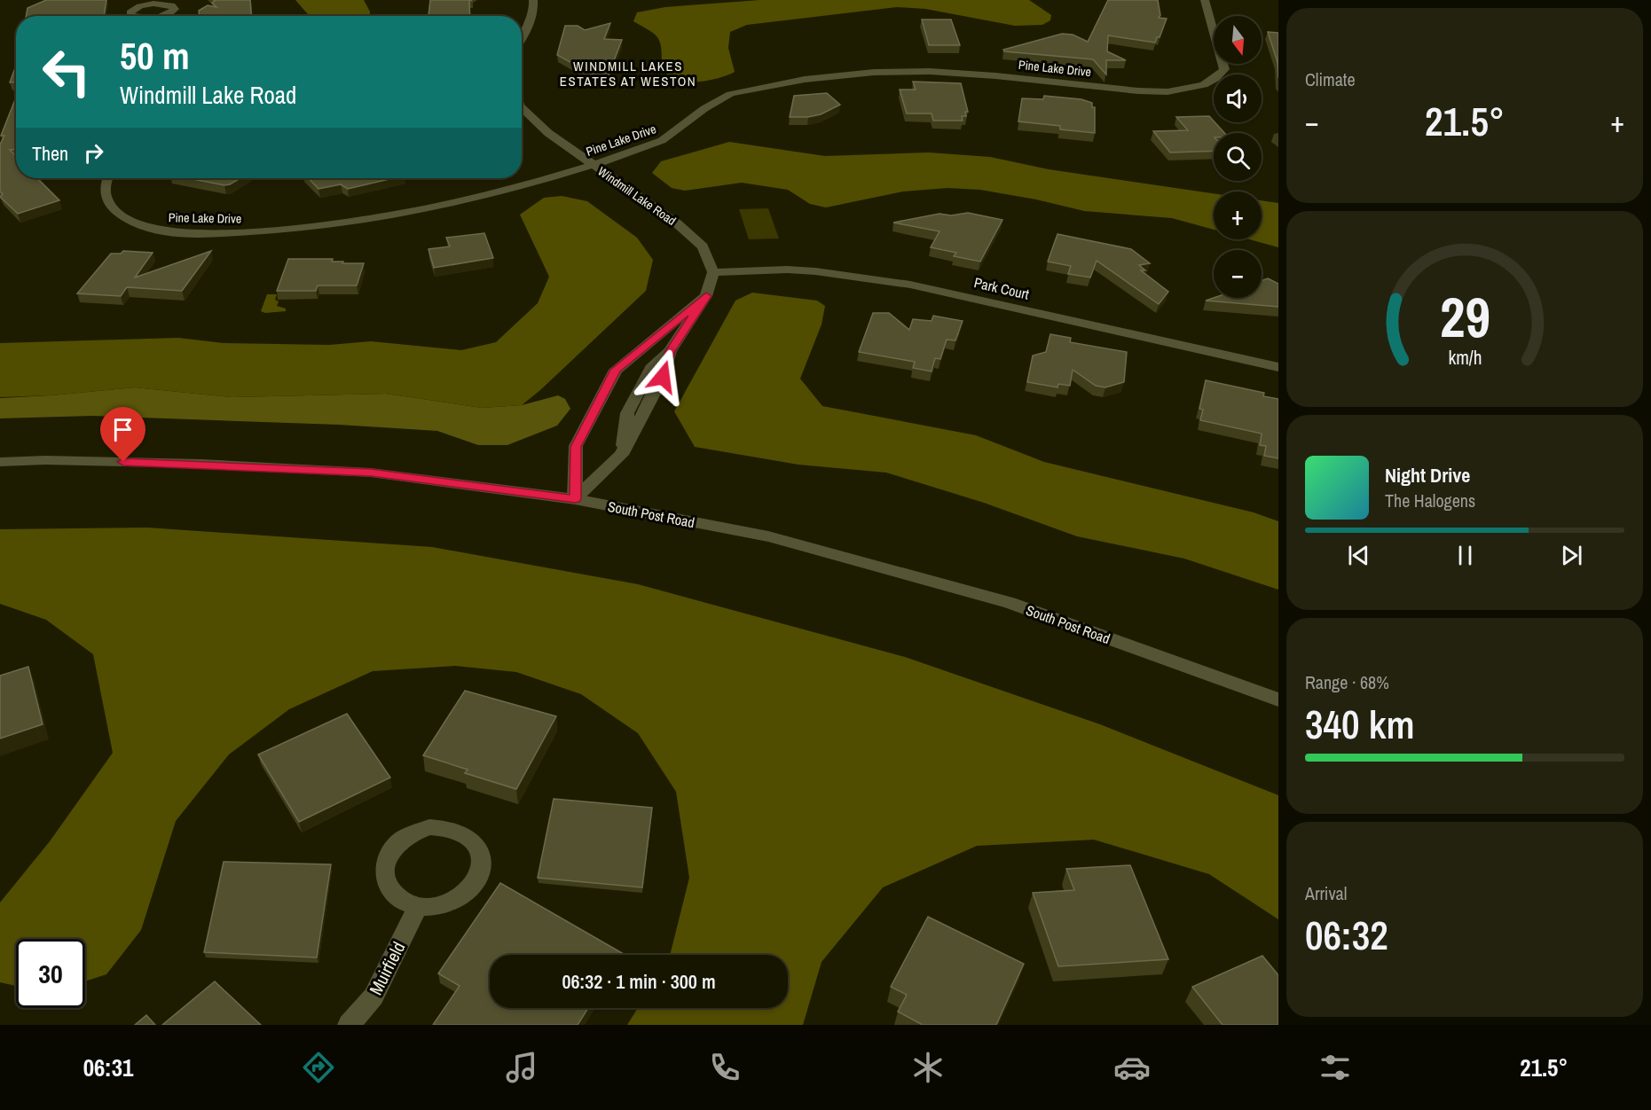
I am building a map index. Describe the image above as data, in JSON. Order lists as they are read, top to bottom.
{
  "streets": {
    "street": [
      "Pine Lake Drive",
      "Windmill Lake Road",
      "Park Court",
      "South Post Road",
      "Muirfield"
    ]
  },
  "crossings": [
    ["Pine Lake Drive", "Windmill Lake Road"],
    ["Windmill Lake Road", "Park Court"]
  ],
  "districts": ["WINDMILL LAKES ESTATES AT WESTON"],
  "north": "bottom",
  "page": {
    "tile": [
      "Climate",
      ["Range · 68%", "340 km"],
      ["Arrival", "06:32"]
    ],
    "map_buttons": ["+", "−"],
    "turn": ["50 m", "Windmill Lake Road"],
    "heat": ["−", "21.5°", "+"],
    "then": "Then",
    "song": ["Night Drive", "The Halogens"],
    "limit": "30",
    "trip": "06:32 · 1 min · 300 m",
    "tabs": ["06:31", "21.5°"],
    "gauge": ["29", "km/h"]
  }
}
